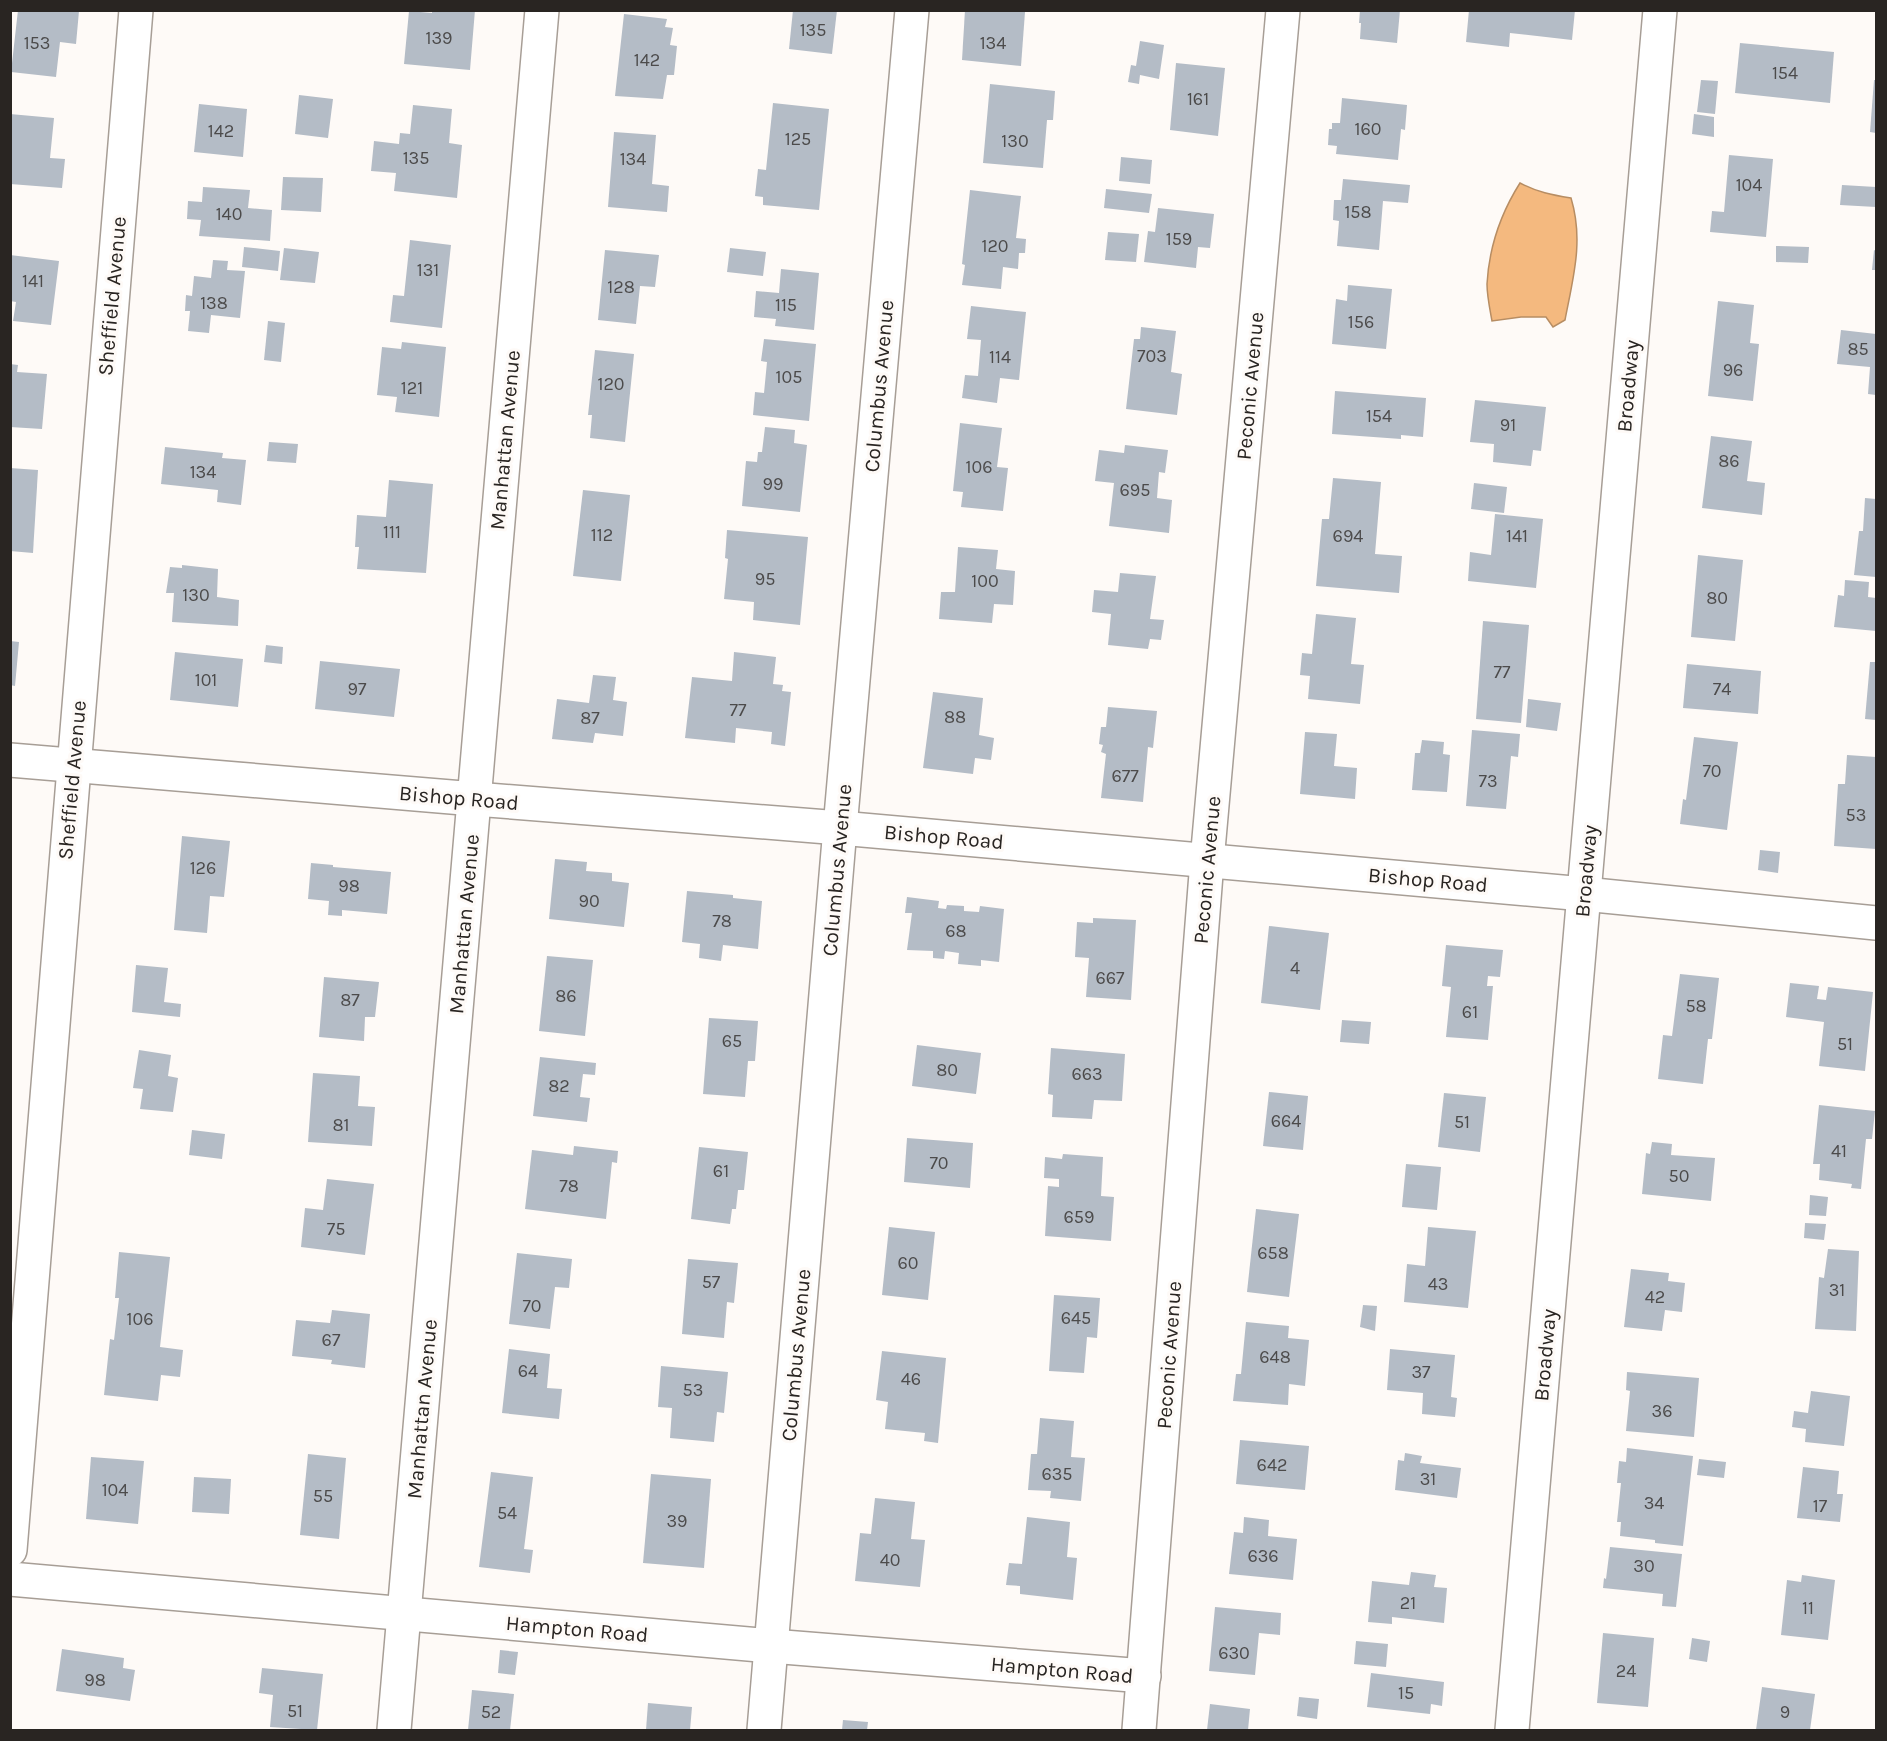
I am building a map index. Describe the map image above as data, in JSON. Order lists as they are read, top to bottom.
{
  "streets": {
    "street": [
      "Sheffield Avenue",
      "Columbus Avenue",
      "Peconic Avenue",
      "Broadway",
      "Manhattan Avenue",
      "Bishop Road",
      "Hampton Road"
    ]
  },
  "crossings": [
    ["Sheffield Avenue", "Bishop Road"],
    ["Columbus Avenue", "Bishop Road"],
    ["Columbus Avenue", "Hampton Road"],
    ["Peconic Avenue", "Bishop Road"],
    ["Peconic Avenue", "Hampton Road"],
    ["Broadway", "Bishop Road"],
    ["Manhattan Avenue", "Bishop Road"],
    ["Manhattan Avenue", "Hampton Road"]
  ],
  "house_numbers": [
    "135",
    "139",
    "153",
    "134",
    "142",
    "154",
    "161",
    "160",
    "142",
    "125",
    "130",
    "135",
    "134",
    "104",
    "158",
    "140",
    "159",
    "120",
    "131",
    "141",
    "128",
    "138",
    "115",
    "156",
    "85",
    "703",
    "114",
    "96",
    "105",
    "120",
    "121",
    "154",
    "91",
    "86",
    "106",
    "134",
    "99",
    "695",
    "111",
    "112",
    "694",
    "141",
    "95",
    "100",
    "130",
    "80",
    "77",
    "101",
    "97",
    "74",
    "77",
    "88",
    "87",
    "70",
    "677",
    "73",
    "53",
    "126",
    "98",
    "90",
    "78",
    "68",
    "4",
    "667",
    "86",
    "87",
    "58",
    "61",
    "65",
    "51",
    "80",
    "663",
    "82",
    "664",
    "51",
    "81",
    "41",
    "70",
    "61",
    "50",
    "78",
    "659",
    "75",
    "658",
    "60",
    "57",
    "43",
    "31",
    "42",
    "70",
    "645",
    "106",
    "67",
    "648",
    "64",
    "37",
    "46",
    "53",
    "36",
    "642",
    "635",
    "31",
    "104",
    "55",
    "34",
    "17",
    "54",
    "39",
    "636",
    "40",
    "30",
    "21",
    "11",
    "630",
    "24",
    "98",
    "15",
    "51",
    "52",
    "9"
  ]
}
